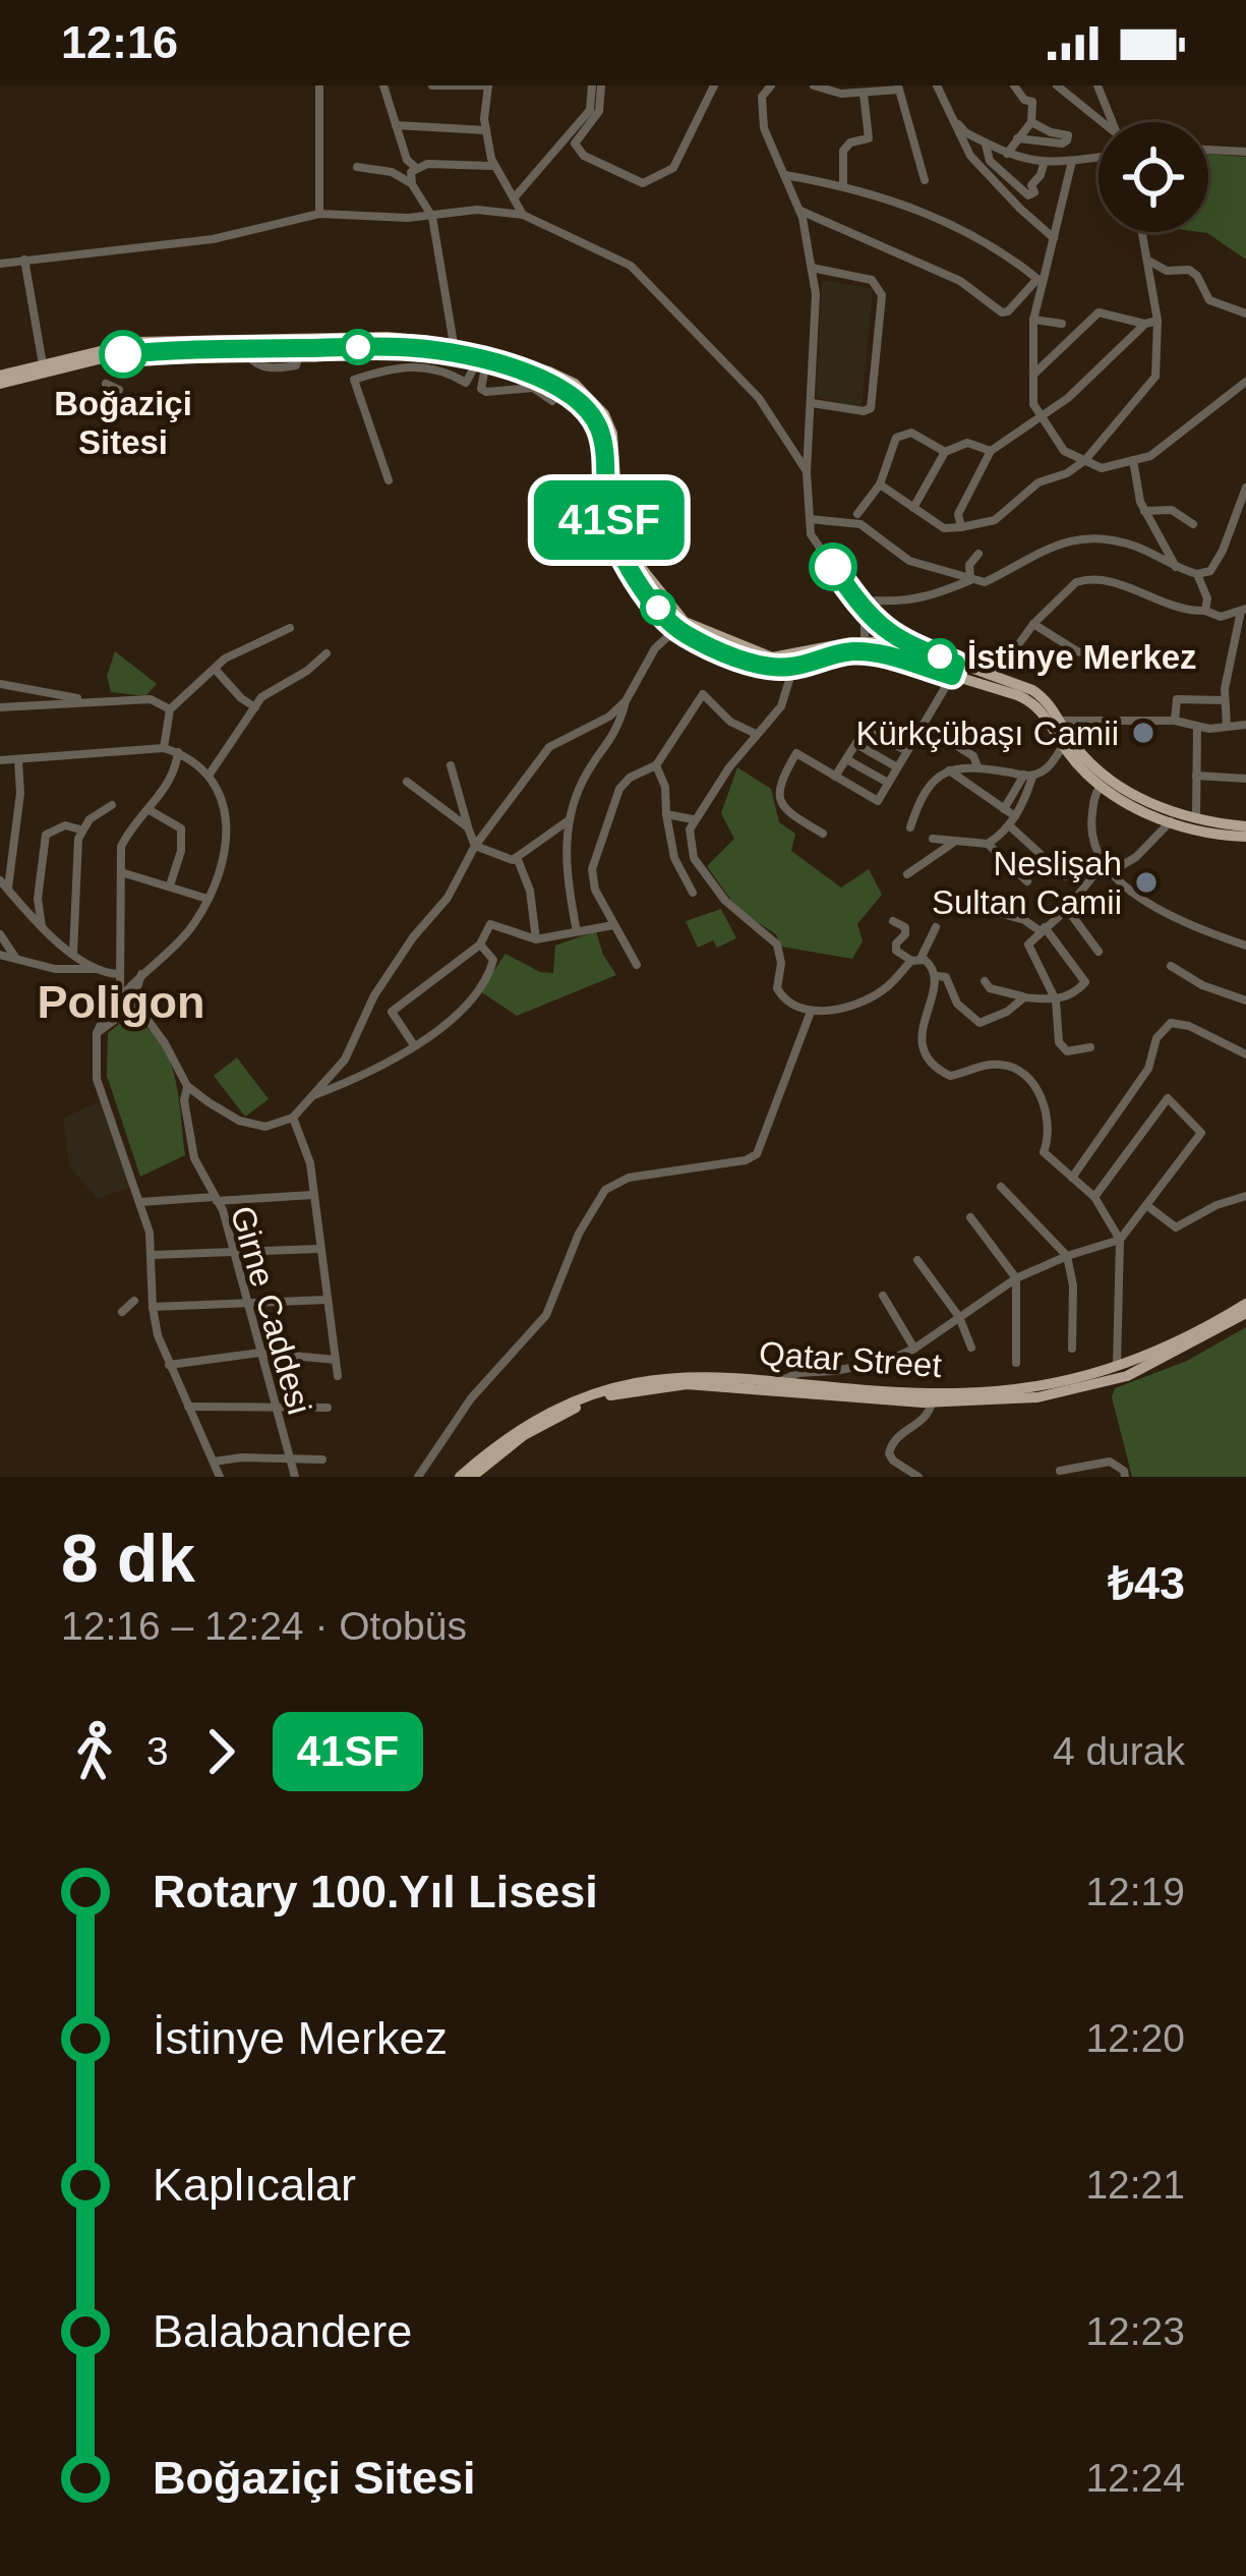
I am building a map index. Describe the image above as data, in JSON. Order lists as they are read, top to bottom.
{
  "streets": {
    "main road": ["Qatar Street"],
    "street": ["Girne Caddesi"]
  },
  "districts": ["Poligon"],
  "places": [
    "Boğaziçi Sitesi",
    "İstinye Merkez",
    "Kürkçübaşı Camii",
    "Neslişah Sultan Camii"
  ],
  "lines": ["bus line 41SF"],
  "page": {
    "status": "12:16",
    "on_map": "41SF",
    "heading": ["8 dk", "12:16 – 12:24 · Otobüs", "₺43"],
    "legs": ["3", "41SF", "4 durak"],
    "list": [
      {
        "name": "Rotary 100.Yıl Lisesi",
        "value": "12:19"
      },
      {
        "name": "İstinye Merkez",
        "value": "12:20"
      },
      {
        "name": "Kaplıcalar",
        "value": "12:21"
      },
      {
        "name": "Balabandere",
        "value": "12:23"
      },
      {
        "name": "Boğaziçi Sitesi",
        "value": "12:24"
      }
    ]
  }
}
